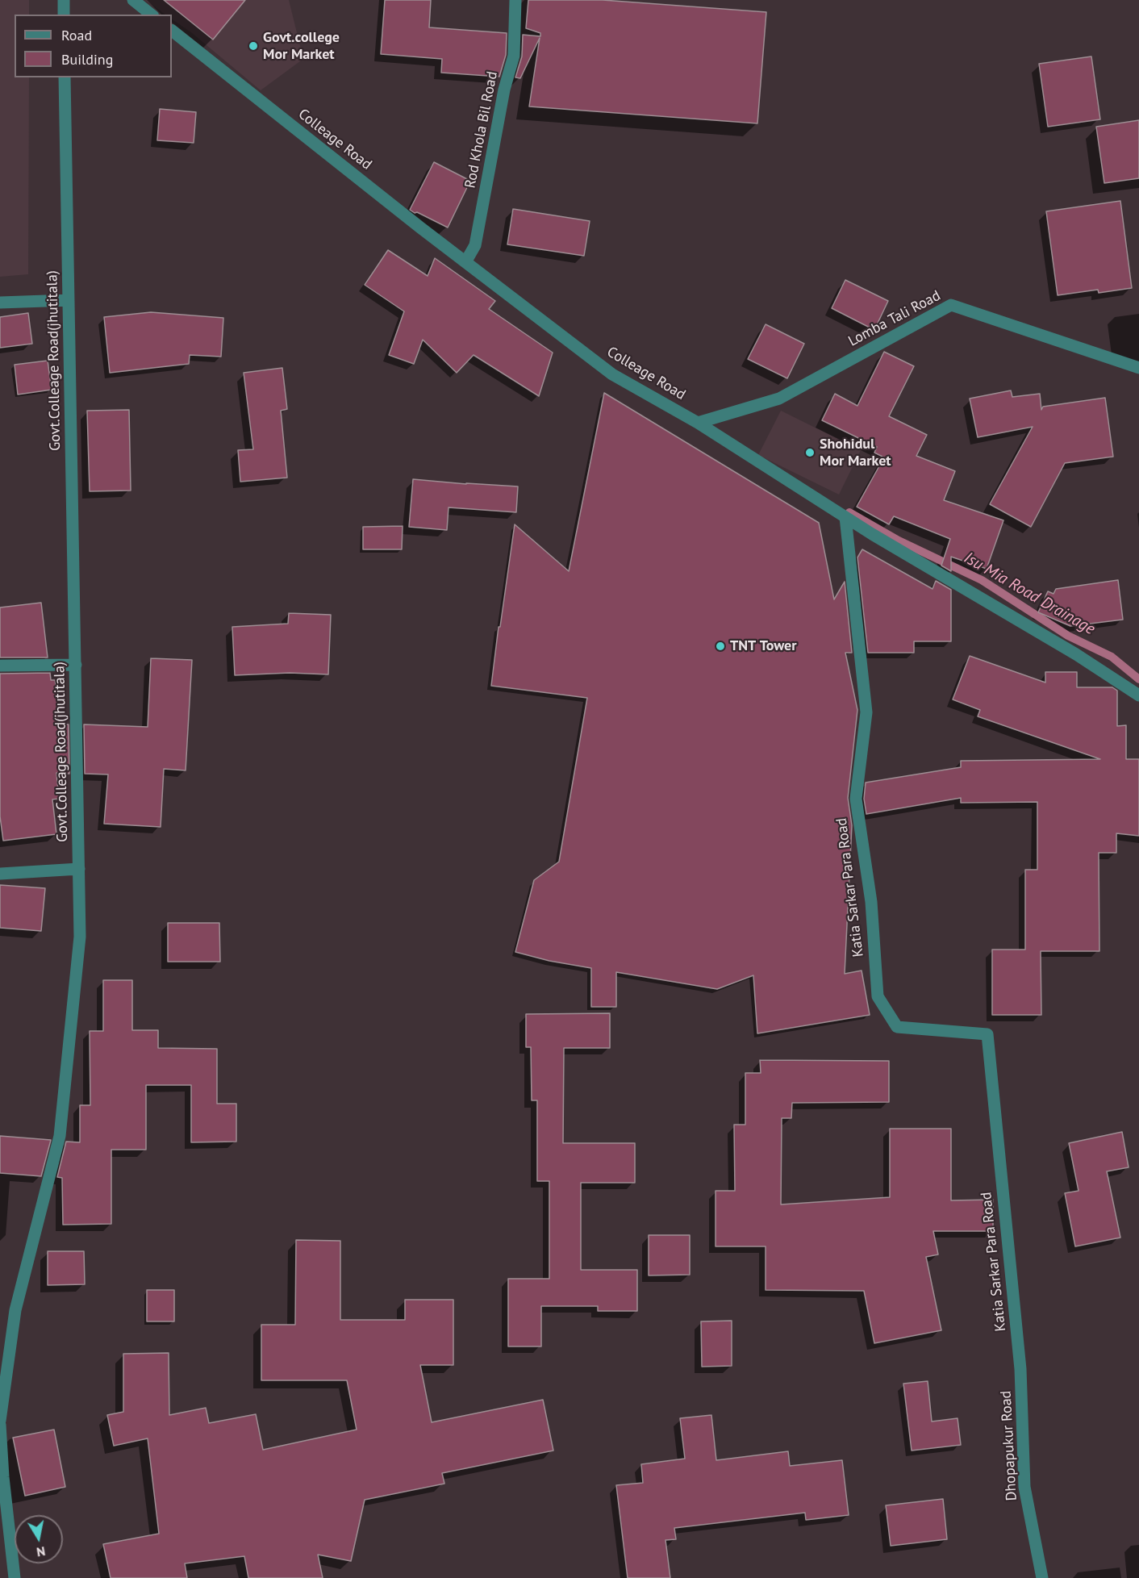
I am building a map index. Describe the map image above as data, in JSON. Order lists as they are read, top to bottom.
{
  "streets": {
    "street": [
      "Rod Khola Bil Road",
      "Colleage Road",
      "Lomba Tali Road",
      "Govt.Colleage Road(jhutitala)",
      "Katia Sarkar Para Road",
      "Dhopapukur Road"
    ]
  },
  "crossings": [
    ["Rod Khola Bil Road", "Colleage Road"],
    ["Colleage Road", "Lomba Tali Road"],
    ["Colleage Road", "Katia Sarkar Para Road"],
    ["Katia Sarkar Para Road", "Dhopapukur Road"]
  ],
  "water": ["Isu Mia Road Drainage"],
  "places": ["Govt.college Mor Market", "Shohidul Mor Market", "TNT Tower"],
  "legend": ["Road", "Building"],
  "north": "bottom"
}
